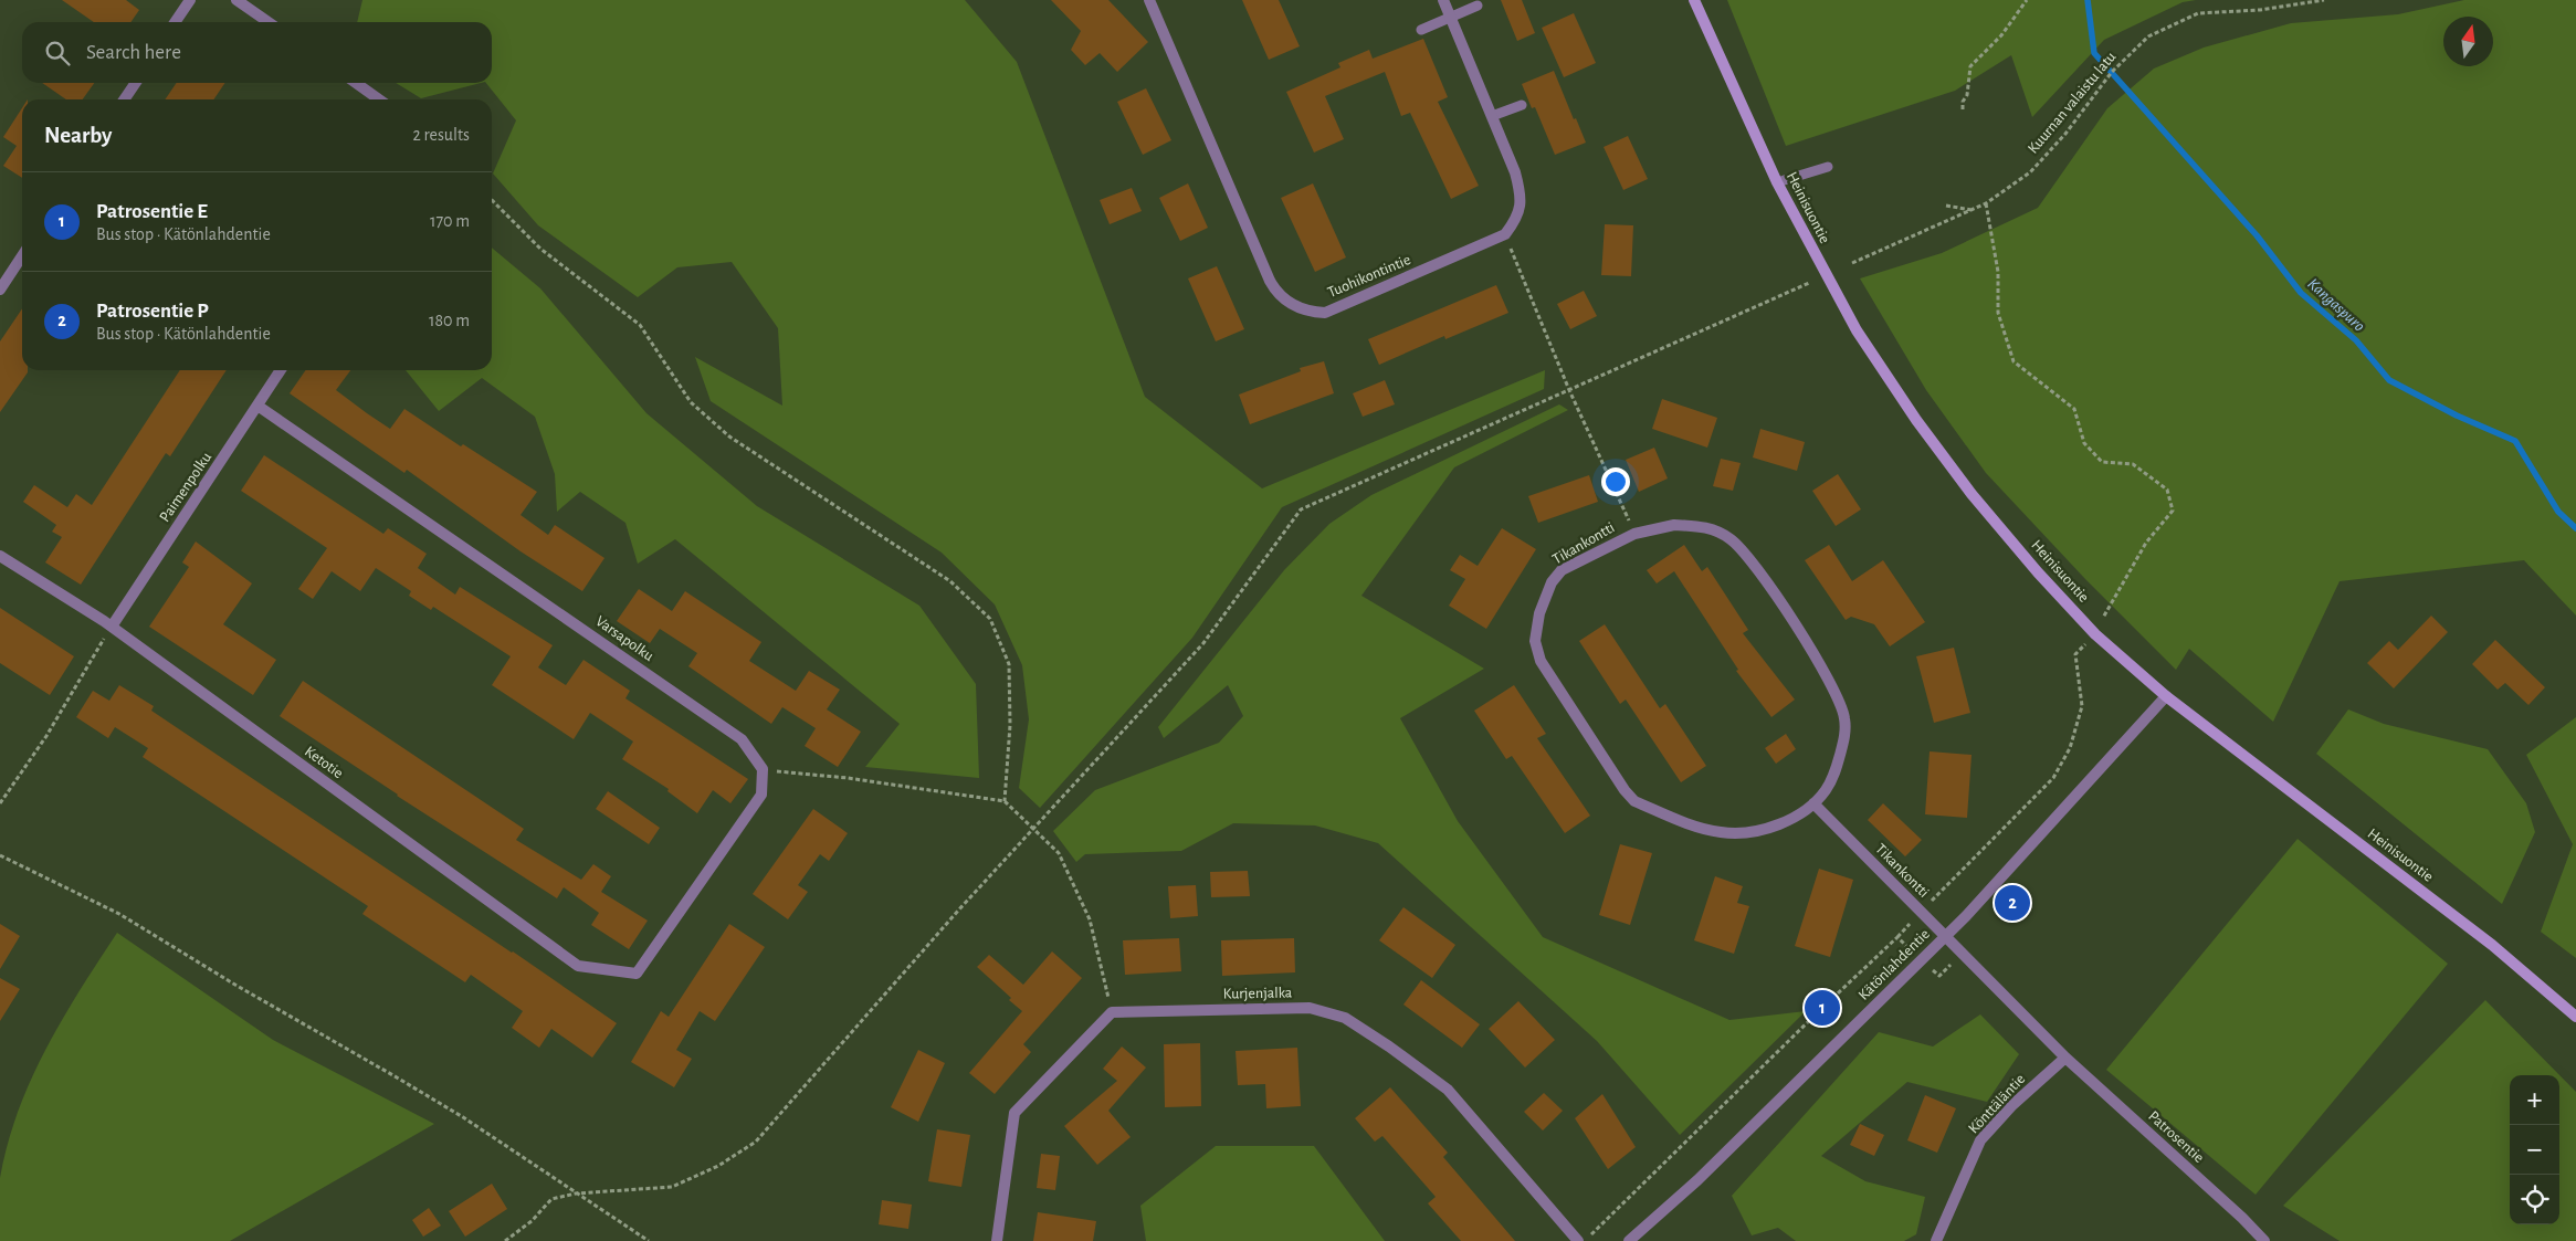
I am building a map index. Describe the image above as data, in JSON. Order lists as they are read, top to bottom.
{
  "streets": {
    "street": [
      "Heinisuontie",
      "Tuohikontintie",
      "Paimenpolku",
      "Tikankontti",
      "Varsapolku",
      "Ketotie",
      "Kätönlahdentie",
      "Kurjenjalka",
      "Könttäläntie",
      "Patrosentie"
    ],
    "path": ["Kuurnan valaistu latu"]
  },
  "crossings": [
    ["Heinisuontie", "Kätönlahdentie"],
    ["Paimenpolku", "Varsapolku"],
    ["Paimenpolku", "Ketotie"],
    ["Tikankontti", "Kätönlahdentie"],
    ["Tikankontti", "Patrosentie"],
    ["Varsapolku", "Ketotie"],
    ["Könttäläntie", "Patrosentie"]
  ],
  "water": ["Kangaspuro"],
  "north": "top",
  "page": {
    "search": "Search here",
    "heading": ["Nearby", "2 results"],
    "list": [
      {
        "mark": "1",
        "name": "Patrosentie E",
        "note": "Bus stop · Kätönlahdentie",
        "value": "170 m"
      },
      {
        "mark": "2",
        "name": "Patrosentie P",
        "note": "Bus stop · Kätönlahdentie",
        "value": "180 m"
      }
    ],
    "pins": ["2", "1"],
    "map_buttons": ["+", "−"]
  }
}
